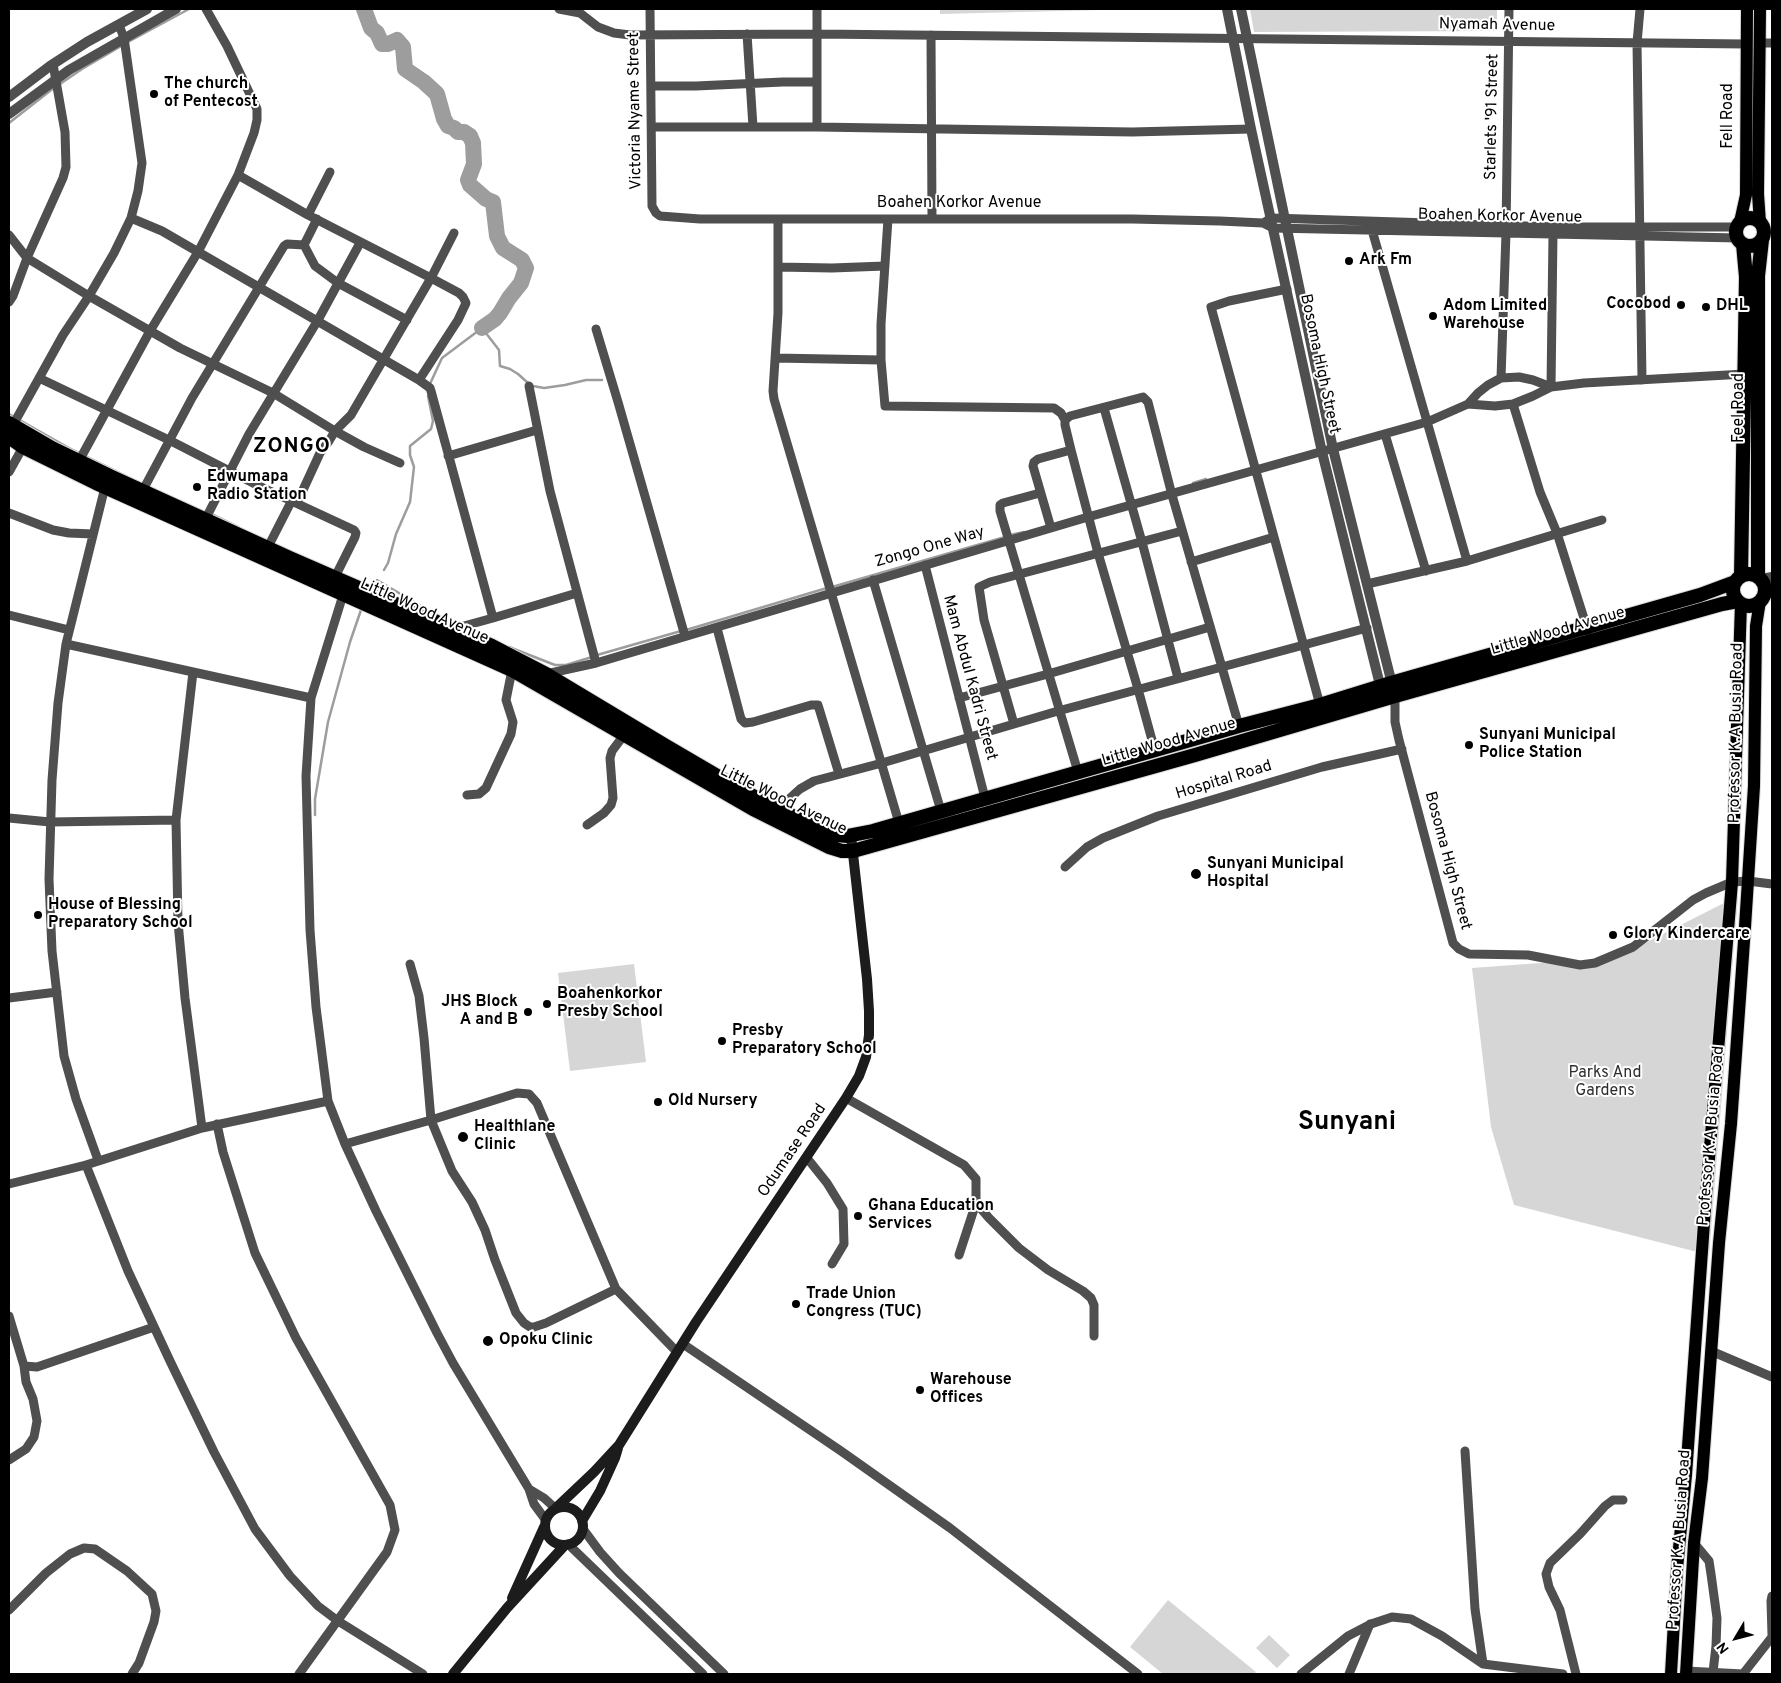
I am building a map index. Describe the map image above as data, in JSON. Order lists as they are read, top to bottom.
{
  "streets": {
    "highway": ["Feel Road", "Little Wood Avenue"],
    "main road": ["Fell Road", "Professor K.A Busia Road", "Odumase Road"],
    "street": [
      "Nyamah Avenue",
      "Victoria Nyame Street",
      "Starlets '91 Street",
      "Boahen Korkor Avenue",
      "Bosoma High Street",
      "Zongo One Way",
      "Mam Abdul Kadri Street",
      "Hospital Road"
    ]
  },
  "crossings": [
    ["Nyamah Avenue", "Victoria Nyame Street"],
    ["Nyamah Avenue", "Fell Road"],
    ["Nyamah Avenue", "Starlets '91 Street"],
    ["Nyamah Avenue", "Bosoma High Street"],
    ["Victoria Nyame Street", "Boahen Korkor Avenue"],
    ["Fell Road", "Boahen Korkor Avenue"],
    ["Fell Road", "Feel Road"],
    ["Starlets '91 Street", "Boahen Korkor Avenue"],
    ["Boahen Korkor Avenue", "Bosoma High Street"],
    ["Boahen Korkor Avenue", "Feel Road"],
    ["Bosoma High Street", "Zongo One Way"],
    ["Bosoma High Street", "Little Wood Avenue"],
    ["Bosoma High Street", "Professor K.A Busia Road"],
    ["Bosoma High Street", "Hospital Road"],
    ["Feel Road", "Little Wood Avenue"],
    ["Feel Road", "Professor K.A Busia Road"],
    ["Zongo One Way", "Little Wood Avenue"],
    ["Zongo One Way", "Mam Abdul Kadri Street"],
    ["Little Wood Avenue", "Mam Abdul Kadri Street"],
    ["Little Wood Avenue", "Professor K.A Busia Road"],
    ["Little Wood Avenue", "Odumase Road"]
  ],
  "districts": ["ZONGO", "Sunyani"],
  "parks": ["Parks And Gardens"],
  "places": [
    "The church of Pentecost",
    "Ark Fm",
    "Cocobod",
    "DHL",
    "Adom Limited Warehouse",
    "Edwumapa Radio Station",
    "Sunyani Municipal Police Station",
    "Sunyani Municipal Hospital",
    "House of Blessing Preparatory School",
    "Glory Kindercare",
    "Boahenkorkor Presby School",
    "JHS Block A and B",
    "Presby Preparatory School",
    "Old Nursery",
    "Healthlane Clinic",
    "Ghana Education Services",
    "Trade Union Congress (TUC)",
    "Opoku Clinic",
    "Warehouse Offices"
  ],
  "north": "bottom left"
}
